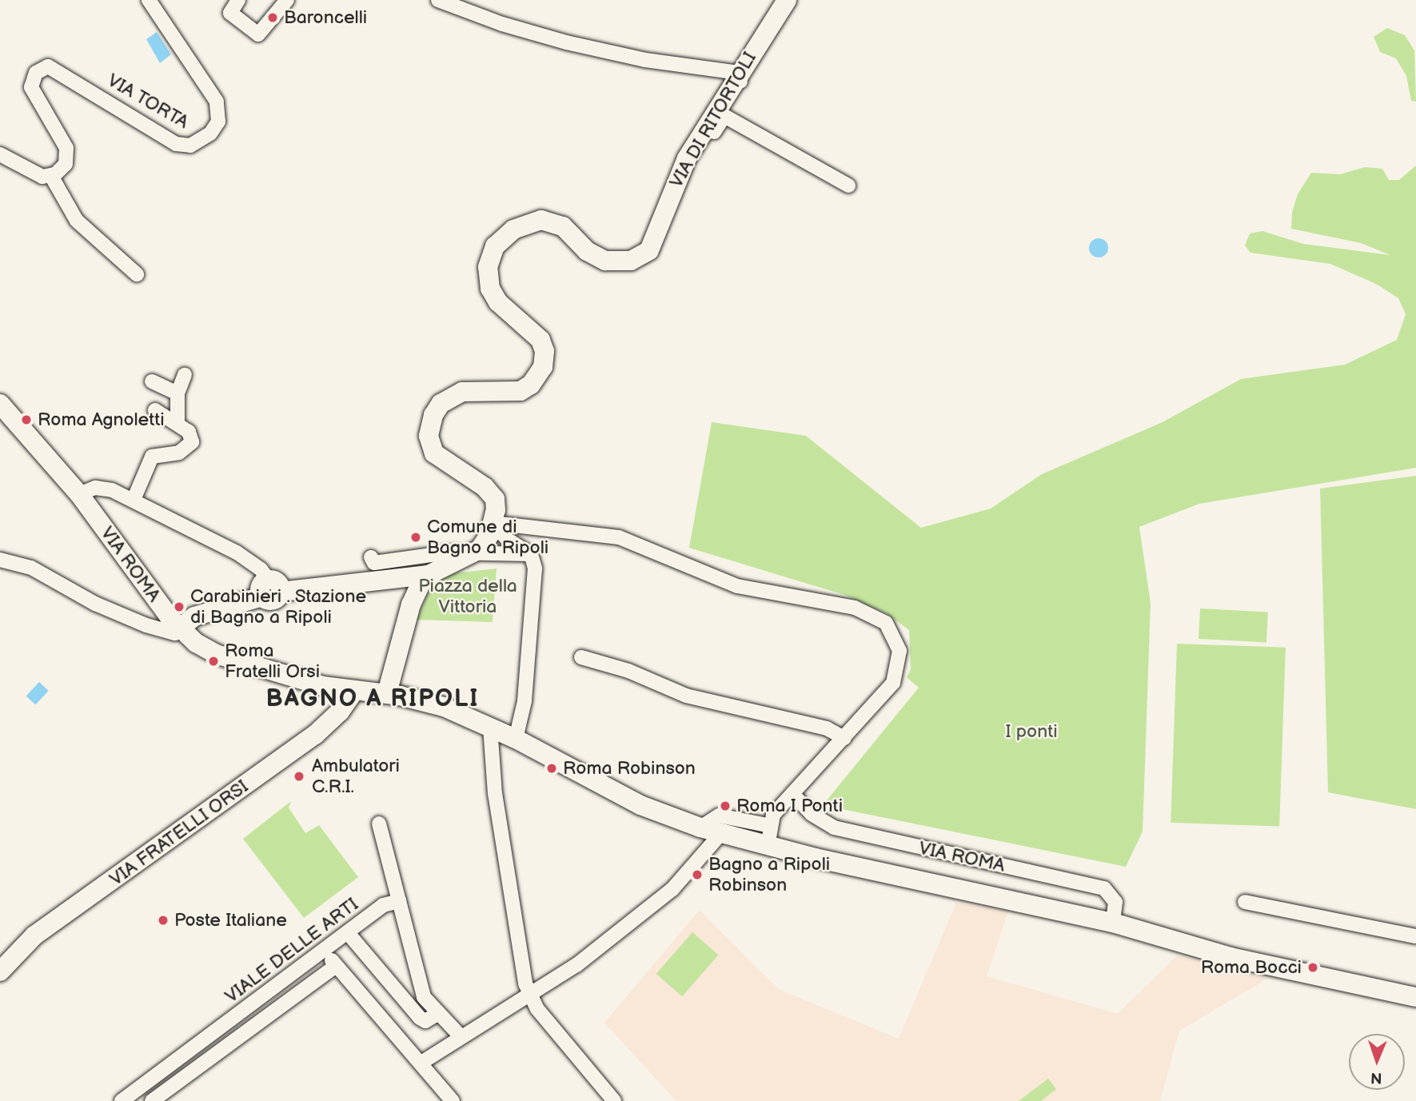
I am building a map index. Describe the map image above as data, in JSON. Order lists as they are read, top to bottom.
{
  "streets": {
    "street": [
      "VIA TORTA",
      "VIA DI RITORTOLI",
      "VIA ROMA",
      "VIA FRATELLI ORSI",
      "VIALE DELLE ARTI"
    ]
  },
  "crossings": [
    ["VIA ROMA", "VIA FRATELLI ORSI"]
  ],
  "districts": ["BAGNO A RIPOLI"],
  "parks": ["Piazza della Vittoria", "I ponti"],
  "places": [
    "Baroncelli",
    "Roma Agnoletti",
    "Comune di Bagno a Ripoli",
    "Carabinieri . Stazione di Bagno a Ripoli",
    "Roma Fratelli Orsi",
    "Roma Robinson",
    "Ambulatori C.R.I.",
    "Roma I Ponti",
    "Bagno a Ripoli Robinson",
    "Poste Italiane",
    "Roma Bocci"
  ],
  "north": "bottom"
}
